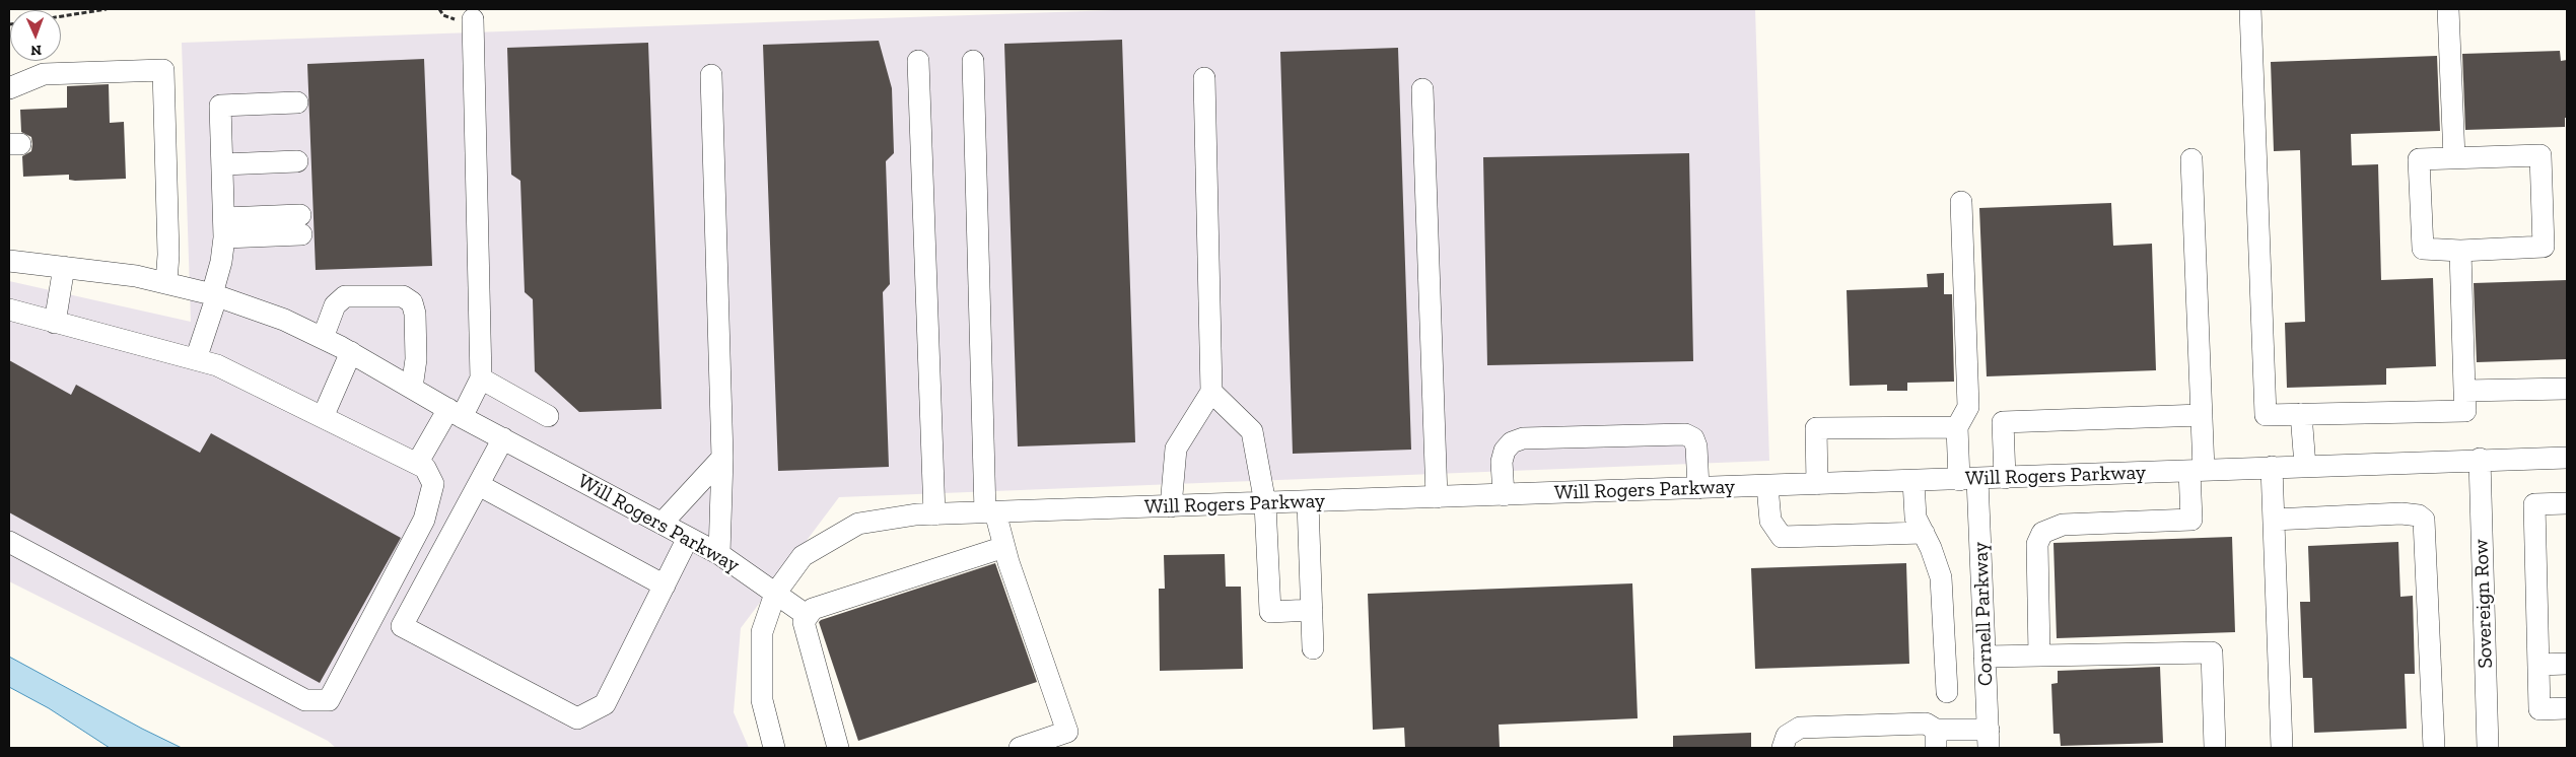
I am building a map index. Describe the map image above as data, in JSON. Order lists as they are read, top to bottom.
{
  "streets": {
    "street": ["Will Rogers Parkway", "Sovereign Row", "Cornell Parkway"]
  },
  "crossings": [
    ["Will Rogers Parkway", "Sovereign Row"],
    ["Will Rogers Parkway", "Cornell Parkway"]
  ],
  "north": "bottom"
}
